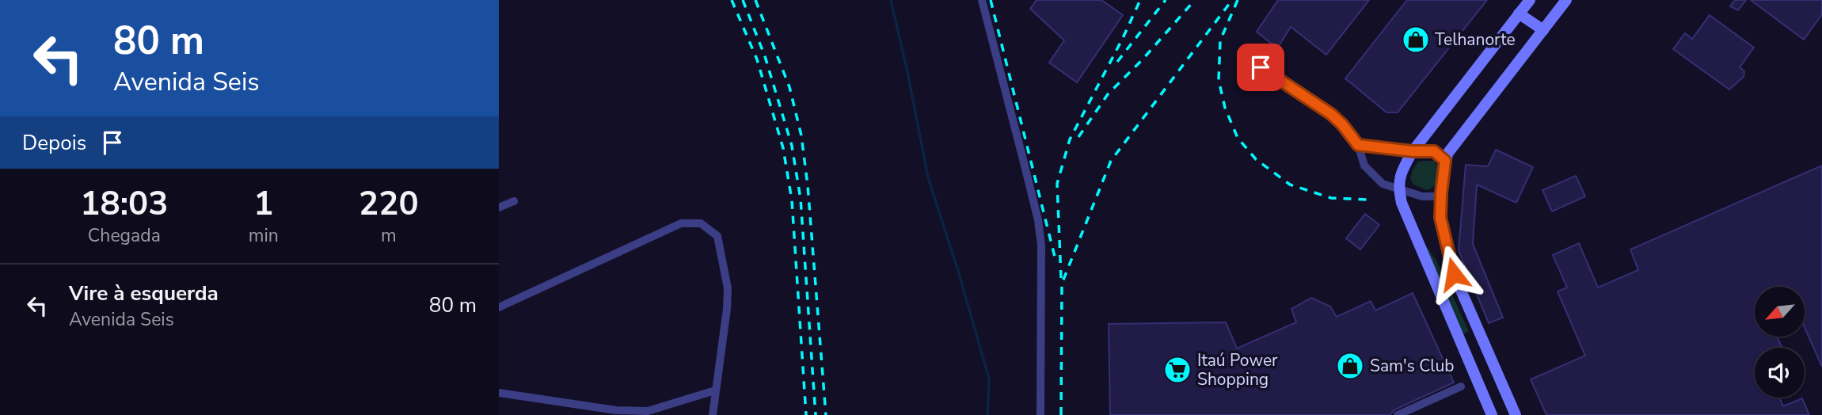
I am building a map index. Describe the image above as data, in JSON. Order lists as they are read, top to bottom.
{
  "places": {
    "shop": ["Telhanorte", "Sam's Club"],
    "supermarket": ["Itaú Power Shopping"]
  },
  "north": "bottom left",
  "page": {
    "turn": ["80 m", "Avenida Seis"],
    "then": "Depois",
    "eta": [
      "18:03",
      "Chegada",
      "1",
      "min",
      "220",
      "m"
    ],
    "list": [
      {
        "name": "Vire à esquerda",
        "note": "Avenida Seis",
        "value": "80 m"
      }
    ]
  }
}
